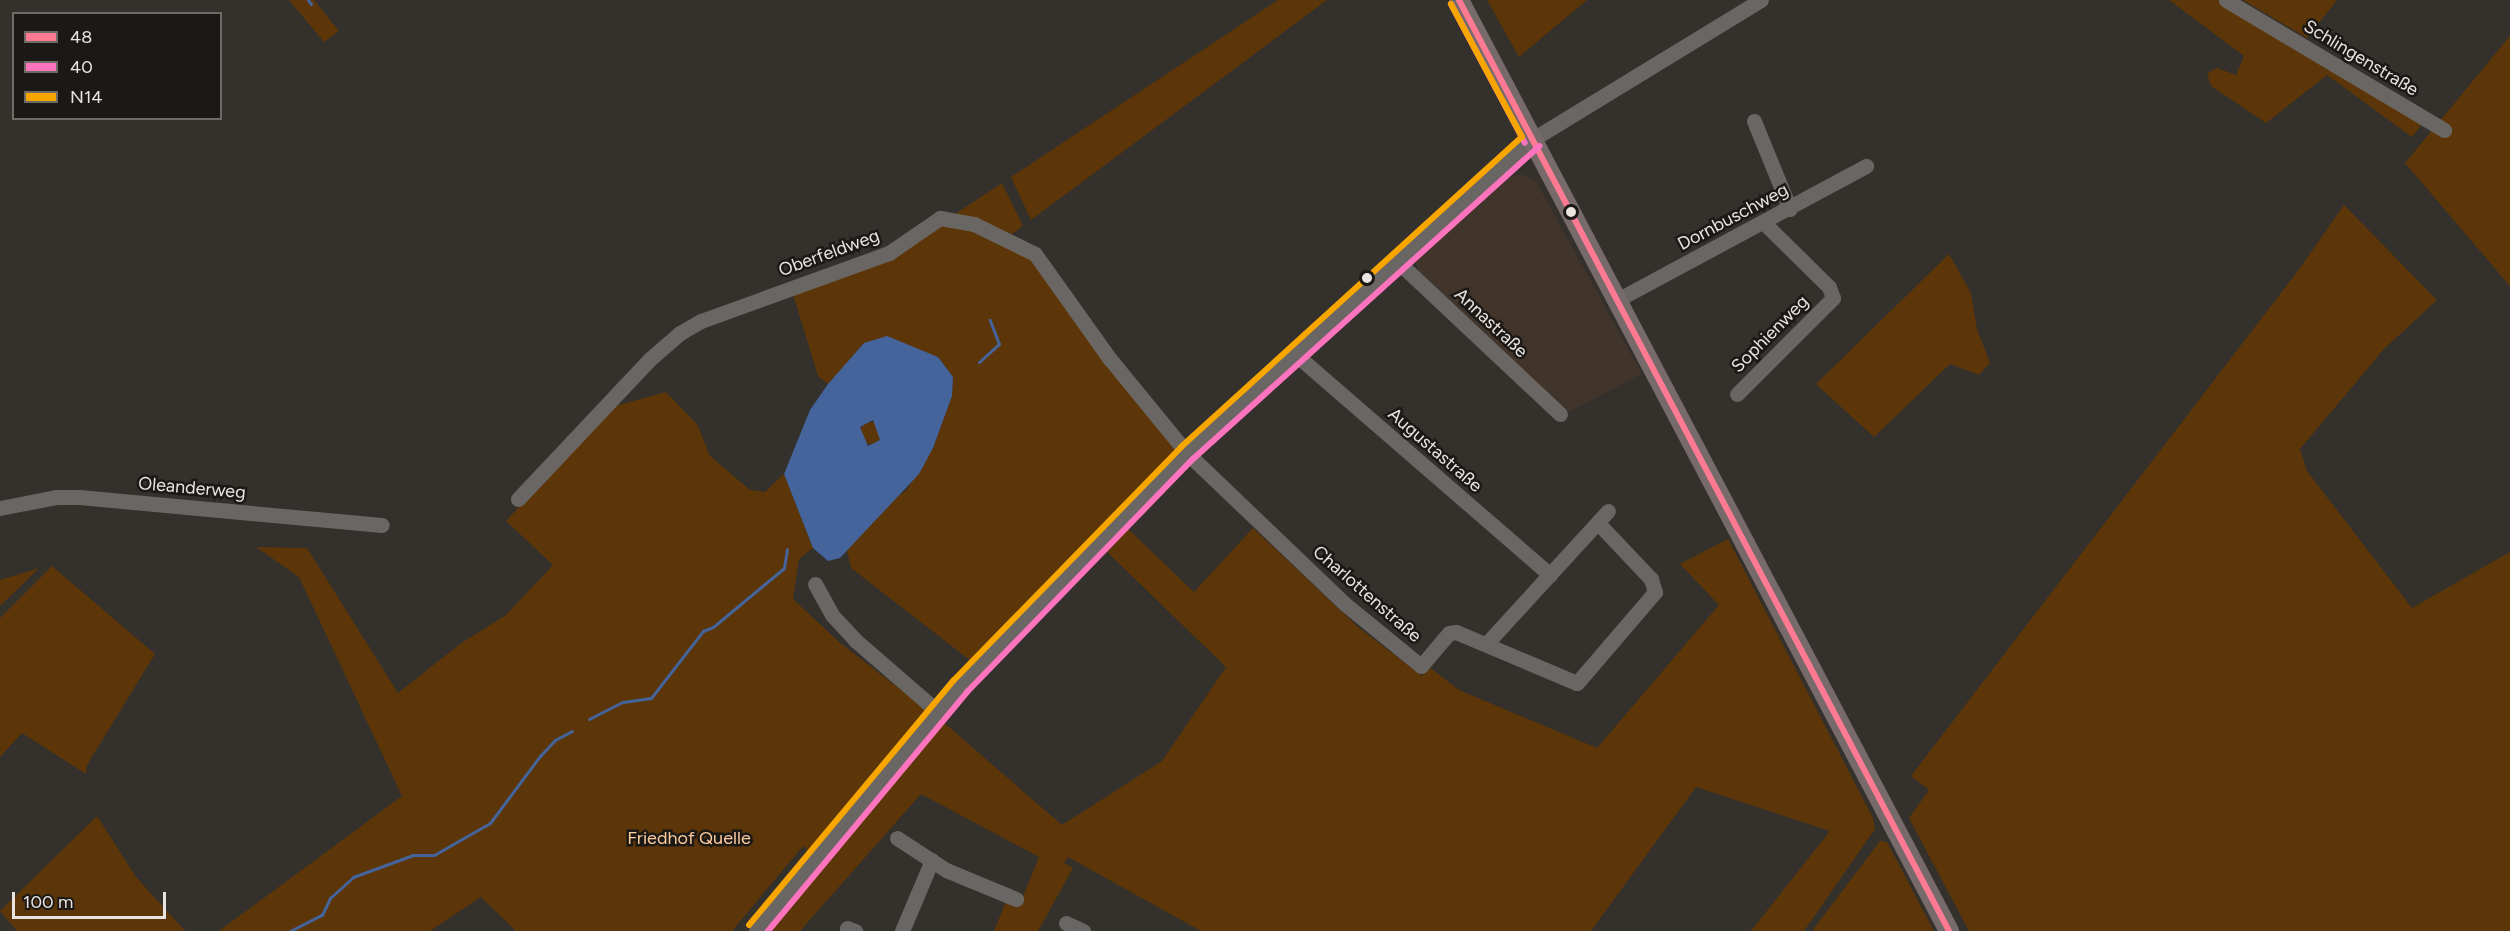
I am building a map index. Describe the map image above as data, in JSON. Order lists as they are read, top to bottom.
{
  "streets": {
    "street": [
      "Schlingenstraße",
      "Dornbuschweg",
      "Oberfeldweg",
      "Annastraße",
      "Sophienweg",
      "Augustastraße",
      "Oleanderweg",
      "Charlottenstraße"
    ]
  },
  "crossings": [
    ["Dornbuschweg", "Sophienweg"],
    ["Oberfeldweg", "Charlottenstraße"],
    ["Augustastraße", "Charlottenstraße"]
  ],
  "parks": ["Friedhof Quelle"],
  "lines": ["transit line 48", "transit line 40", "transit line N14"],
  "legend": ["48", "40", "N14"],
  "scale_bar": "100 m"
}
